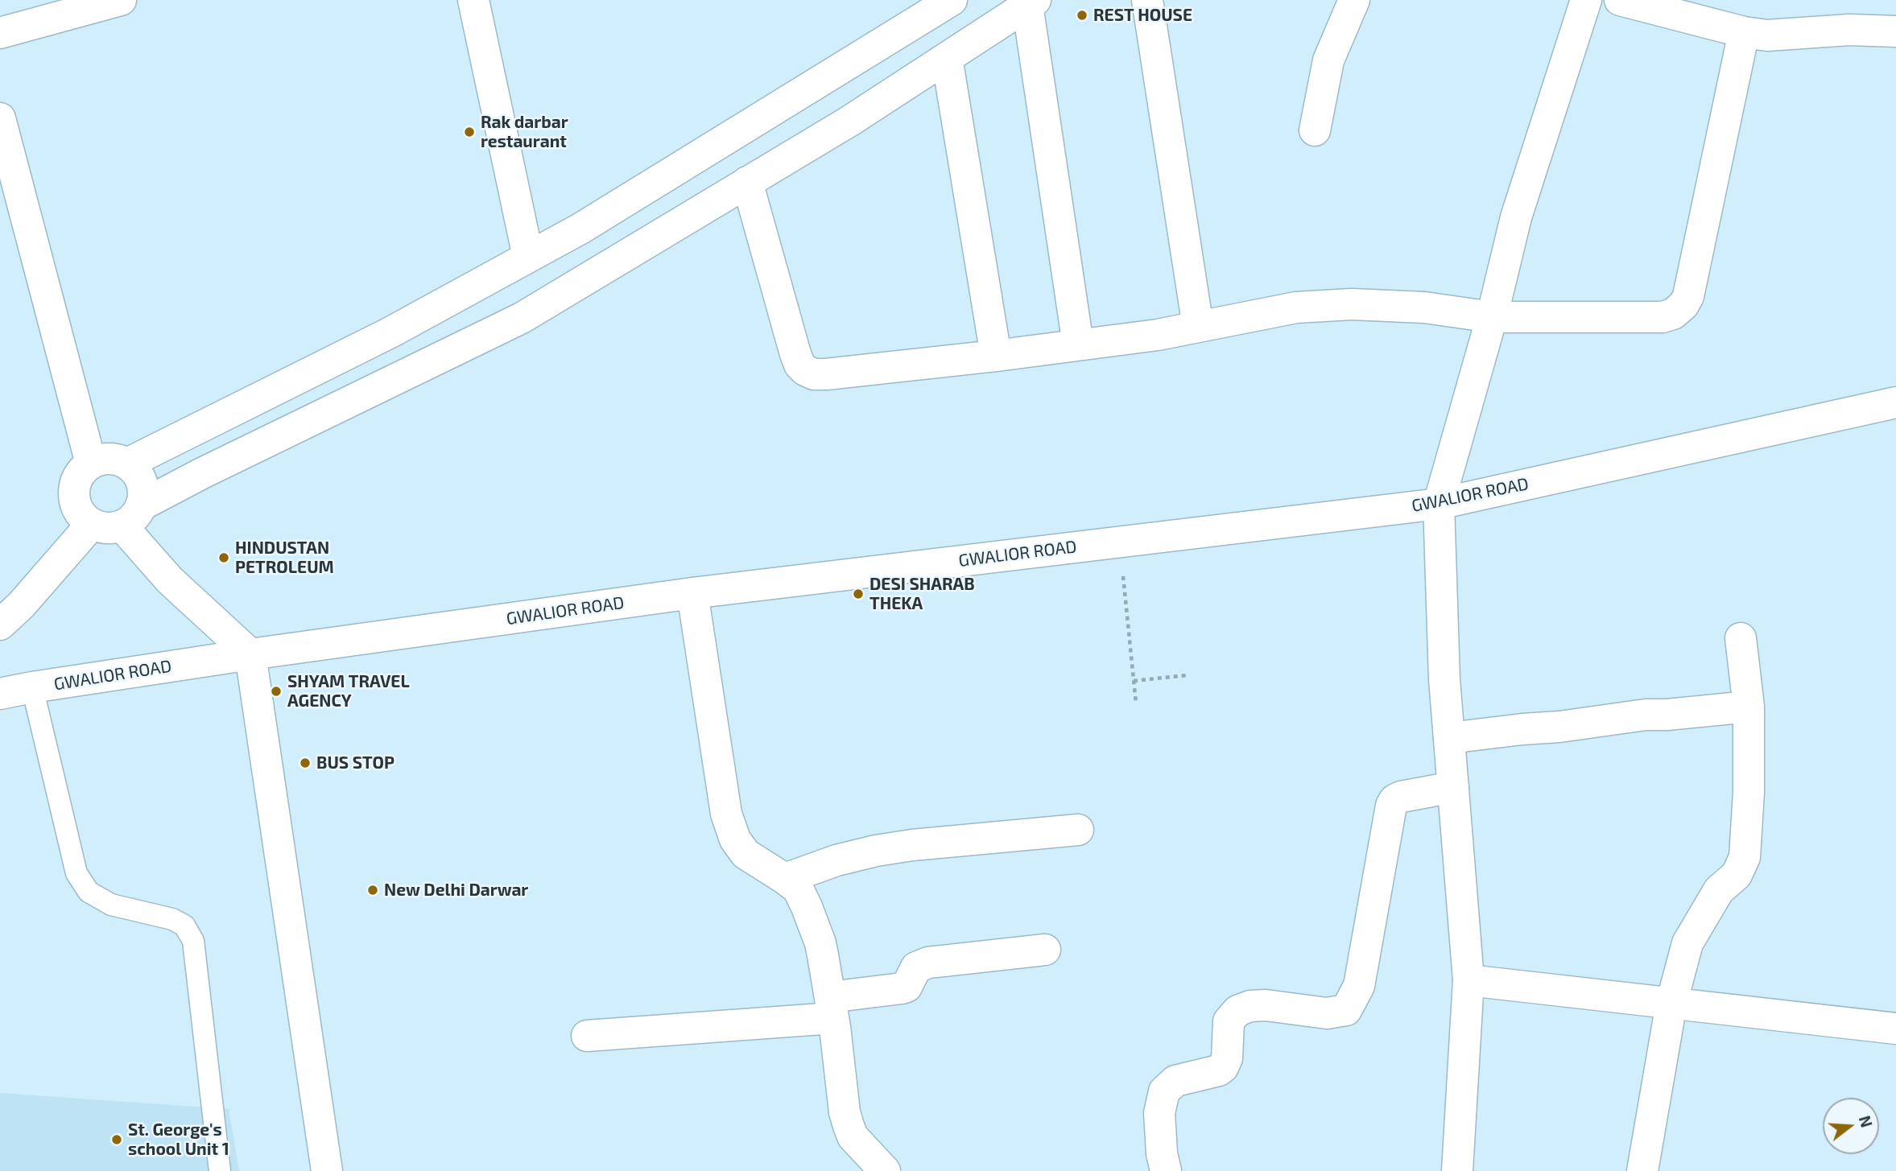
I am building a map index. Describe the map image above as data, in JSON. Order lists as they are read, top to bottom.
{
  "streets": {
    "street": ["GWALIOR ROAD"]
  },
  "places": [
    "REST HOUSE",
    "Rak darbar restaurant",
    "HINDUSTAN PETROLEUM",
    "DESI SHARAB THEKA",
    "SHYAM TRAVEL AGENCY",
    "BUS STOP",
    "New Delhi Darwar",
    "St. George's school Unit 1"
  ],
  "north": "right"
}
